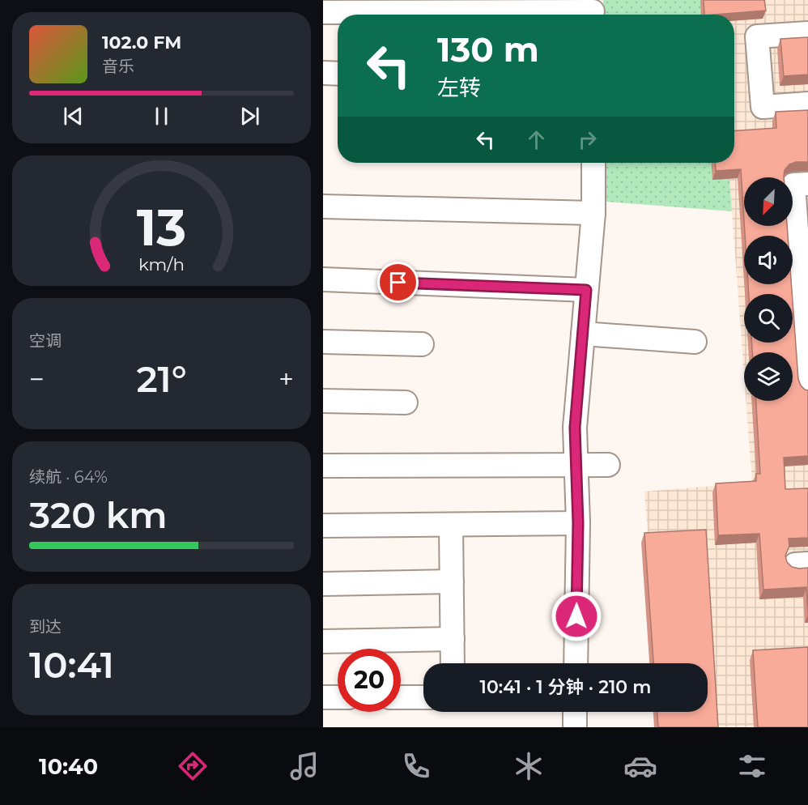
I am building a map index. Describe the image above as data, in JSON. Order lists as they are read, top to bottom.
{
  "north": "bottom left",
  "page": {
    "turn": ["130 m", "左转"],
    "song": ["102.0 FM", "音乐"],
    "tile": [
      "空调",
      ["续航 · 64%", "320 km"],
      ["到达", "10:41"]
    ],
    "heat": ["−", "21°", "+"],
    "limit": "20",
    "trip": "10:41 · 1 分钟 · 210 m",
    "tabs": "10:40",
    "gauge": ["13", "km/h"]
  }
}
